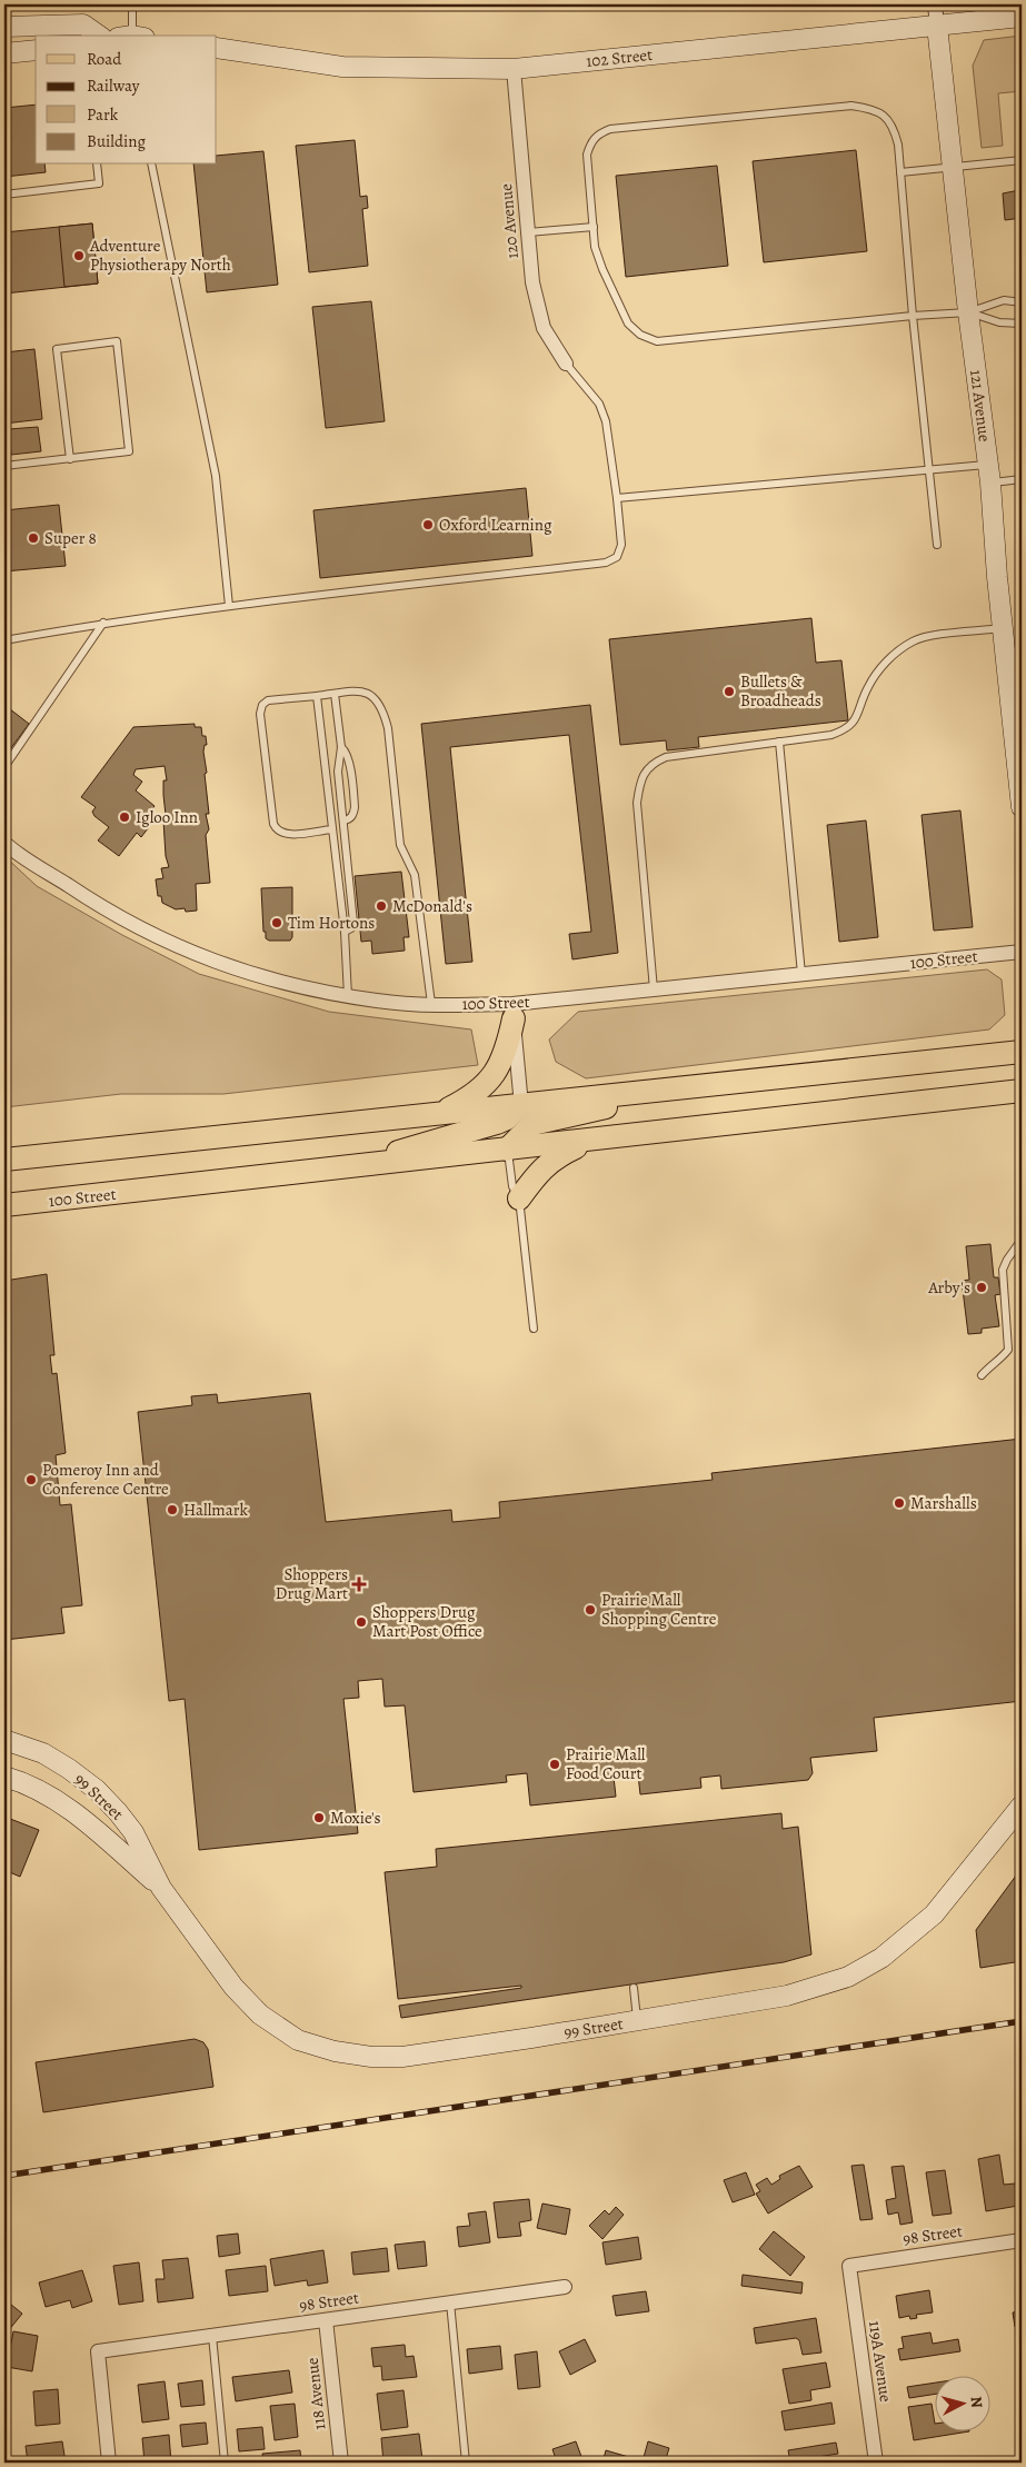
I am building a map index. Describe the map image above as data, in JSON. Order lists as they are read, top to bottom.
{
  "streets": {
    "main road": ["100 Street"],
    "street": [
      "102 Street",
      "120 Avenue",
      "121 Avenue",
      "99 Street",
      "98 Street",
      "119A Avenue",
      "118 Avenue"
    ]
  },
  "crossings": [
    ["102 Street", "120 Avenue"],
    ["102 Street", "121 Avenue"],
    ["98 Street", "119A Avenue"],
    ["98 Street", "118 Avenue"]
  ],
  "places": {
    "other": [
      "Adventure Physiotherapy North",
      "Oxford Learning",
      "Super 8",
      "Bullets & Broadheads",
      "Igloo Inn",
      "McDonald's",
      "Tim Hortons",
      "Arby's",
      "Pomeroy Inn and Conference Centre",
      "Marshalls",
      "Hallmark",
      "Prairie Mall Shopping Centre",
      "Shoppers Drug Mart Post Office",
      "Prairie Mall Food Court",
      "Moxie's"
    ],
    "health": ["Shoppers Drug Mart"]
  },
  "legend": [
    "Road",
    "Railway",
    "Park",
    "Building"
  ],
  "north": "right"
}
